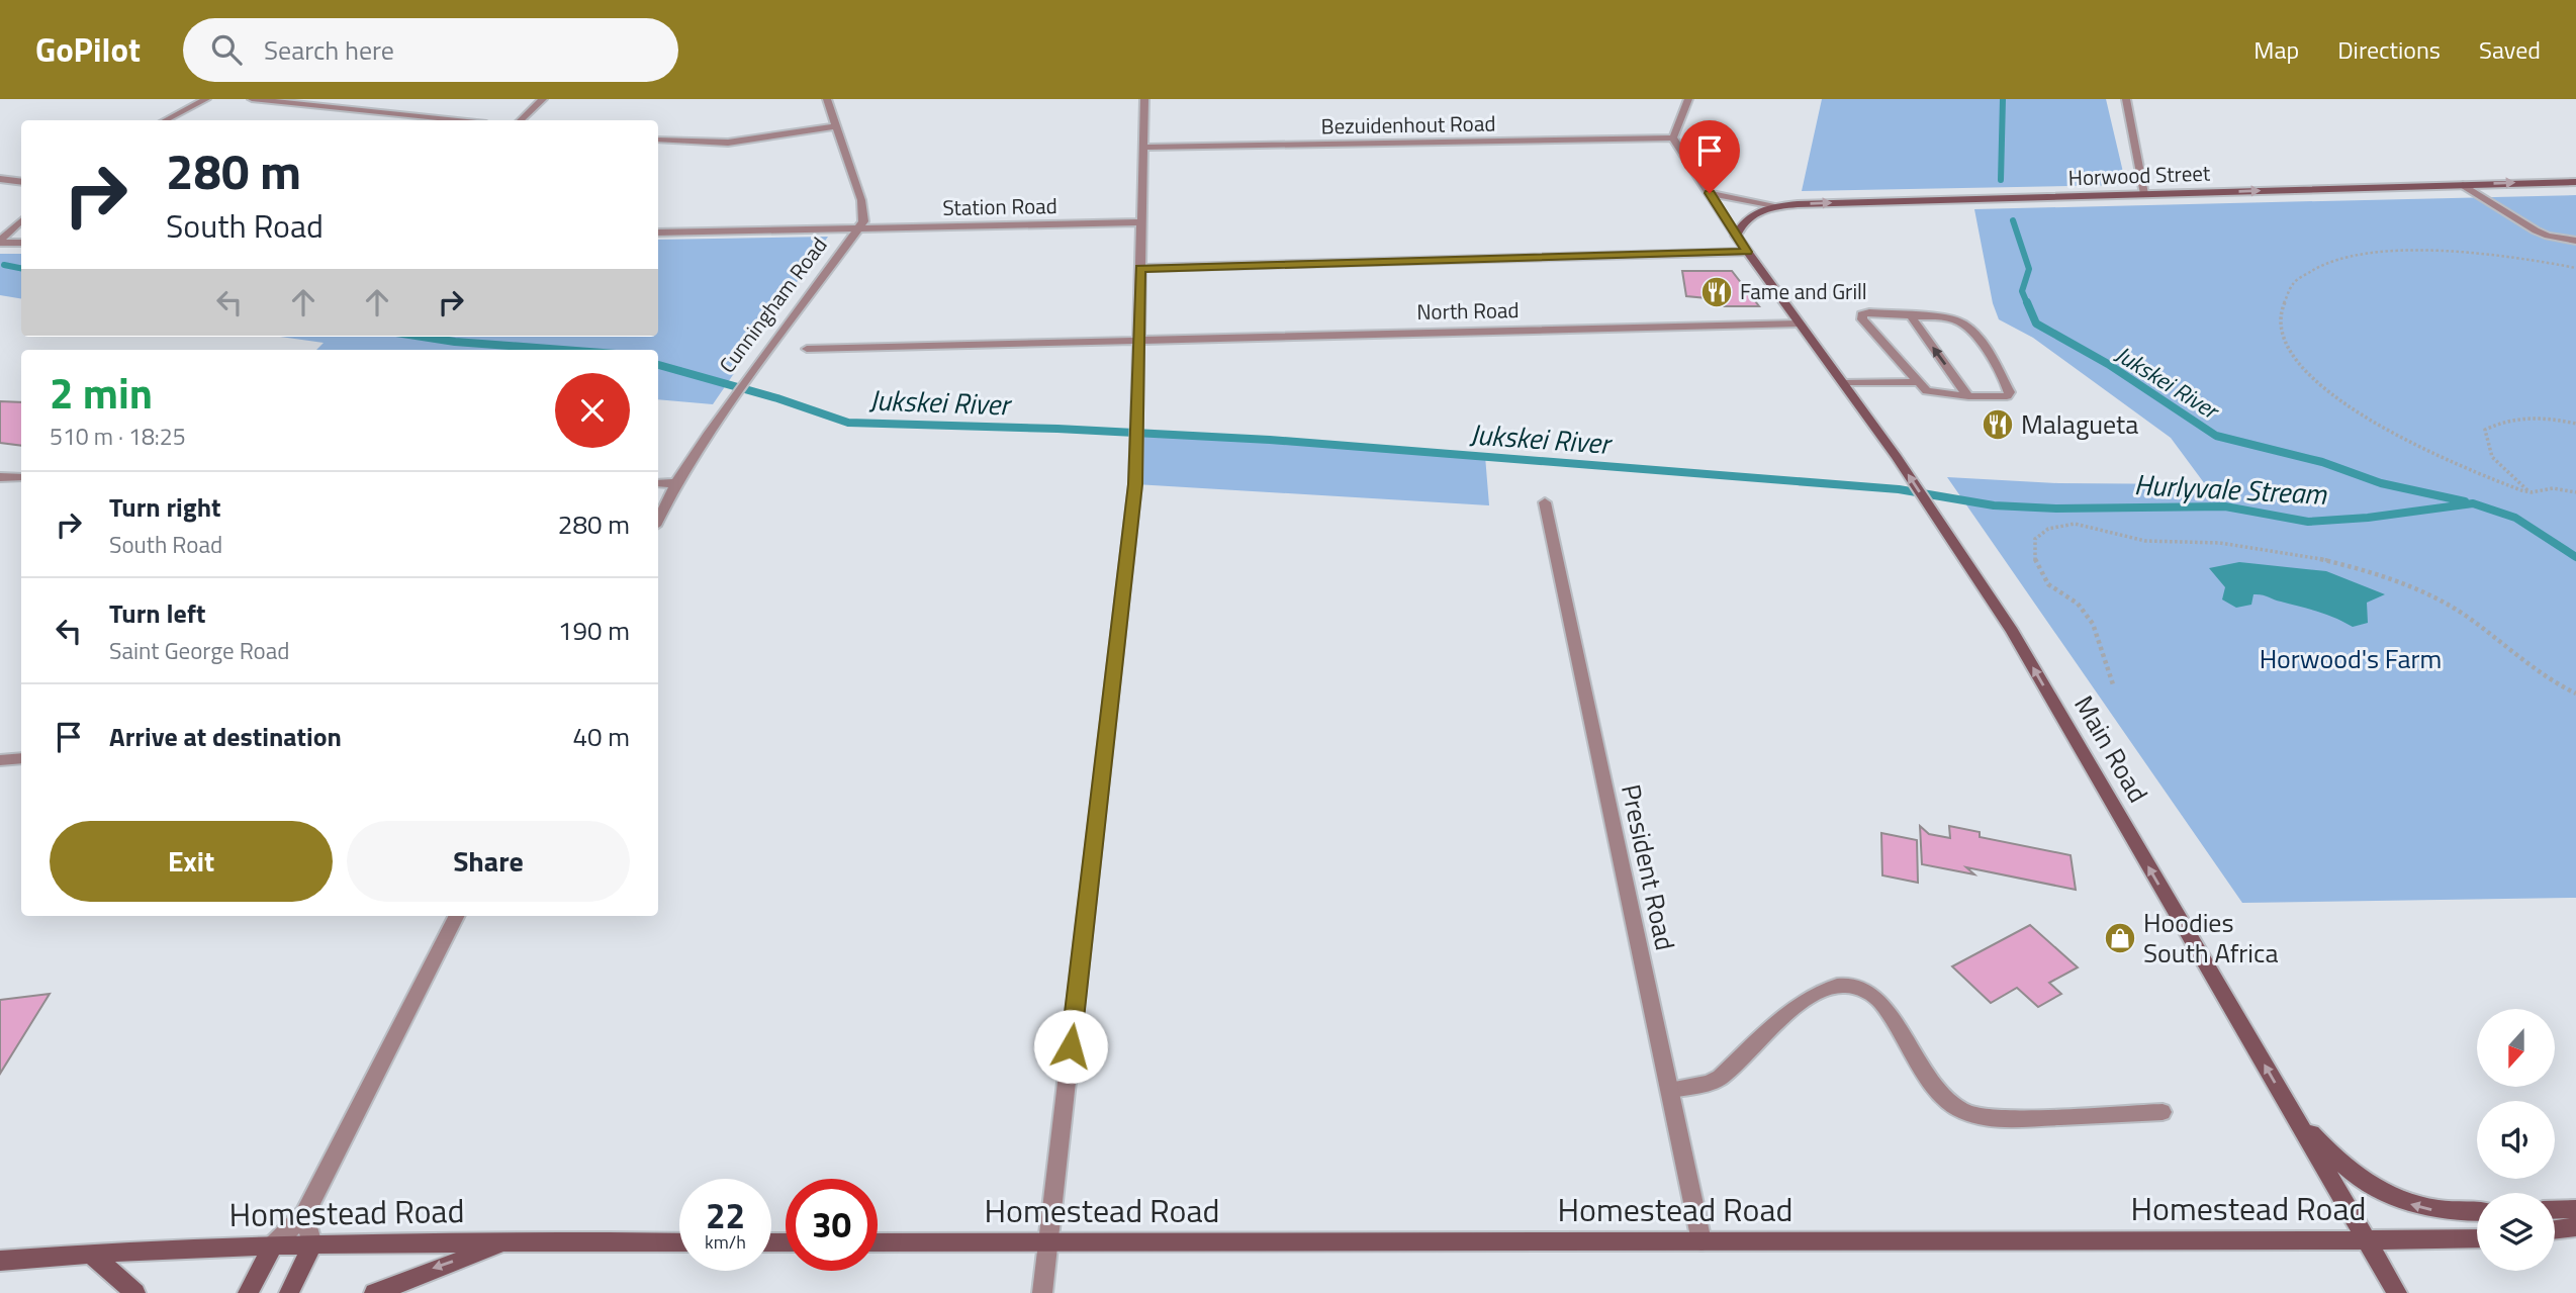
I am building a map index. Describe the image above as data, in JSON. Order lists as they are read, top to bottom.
{
  "streets": {
    "main road": ["Horwood Street", "Main Road", "Homestead Road"],
    "street": [
      "Bezuidenhout Road",
      "Station Road",
      "Cunningham Road",
      "North Road",
      "President Road"
    ]
  },
  "crossings": [
    ["Station Road", "Cunningham Road"],
    ["North Road", "Main Road"],
    ["Main Road", "Homestead Road"],
    ["President Road", "Homestead Road"]
  ],
  "one_way": ["Horwood Street", "Main Road"],
  "water": ["Jukskei River", "Hurlyvale Stream"],
  "parks": ["Horwood's Farm"],
  "places": {
    "restaurant": ["Fame and Grill", "Malagueta"],
    "shop": ["Hoodies South Africa"]
  },
  "north": "bottom",
  "page": {
    "header": "GoPilot",
    "search": "Search here",
    "nav": ["Map", "Directions", "Saved"],
    "turn": ["280 m", "South Road"],
    "heading": ["2 min", "510 m · 18:25"],
    "list": [
      {
        "name": "Turn right",
        "note": "South Road",
        "value": "280 m"
      },
      {
        "name": "Turn left",
        "note": "Saint George Road",
        "value": "190 m"
      },
      {
        "name": "Arrive at destination",
        "value": "40 m"
      }
    ],
    "buttons": ["Exit", "Share"],
    "speed": "22 km/h",
    "limit": "30"
  }
}
